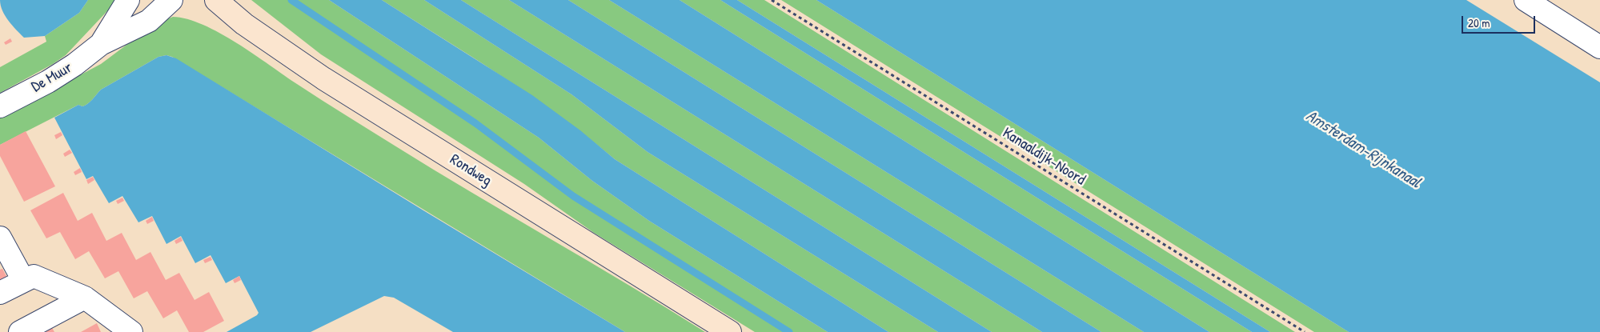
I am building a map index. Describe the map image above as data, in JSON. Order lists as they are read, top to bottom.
{
  "streets": {
    "main road": ["Rondweg"],
    "street": ["De Muur"],
    "path": ["Kanaaldijk-Noord"]
  },
  "water": ["Amsterdam-Rijnkanaal"],
  "scale_bar": "20 m"
}
